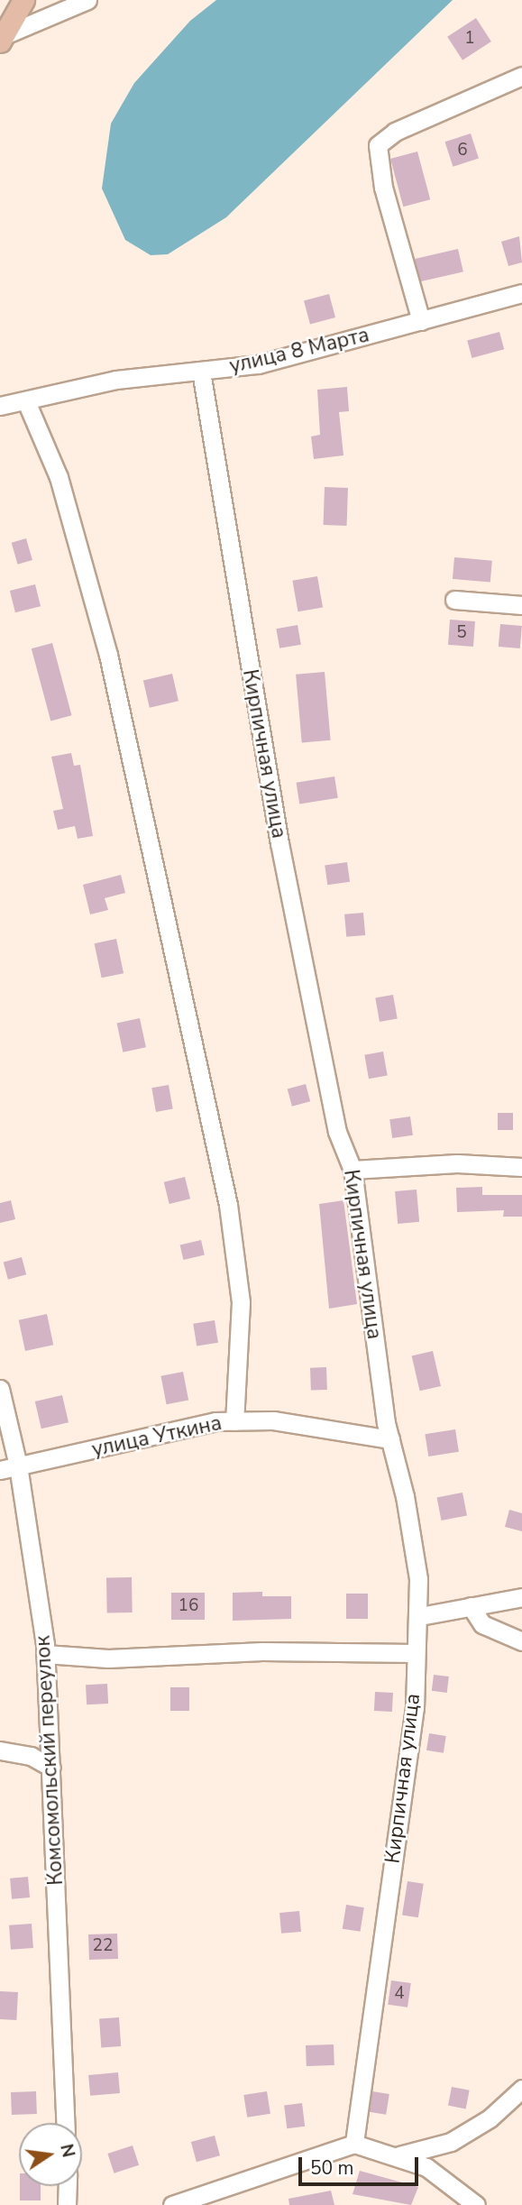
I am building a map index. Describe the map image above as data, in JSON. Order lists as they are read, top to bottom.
{
  "streets": {
    "street": [
      "улица 8 Марта",
      "Кирпичная улица",
      "улица Уткина",
      "Комсомольский переулок"
    ]
  },
  "crossings": [
    ["улица 8 Марта", "Кирпичная улица"],
    ["Кирпичная улица", "улица Уткина"],
    ["улица Уткина", "Комсомольский переулок"]
  ],
  "house_numbers": [
    "1",
    "6",
    "5",
    "16",
    "22",
    "4"
  ],
  "scale_bar": "50 m",
  "north": "right"
}
